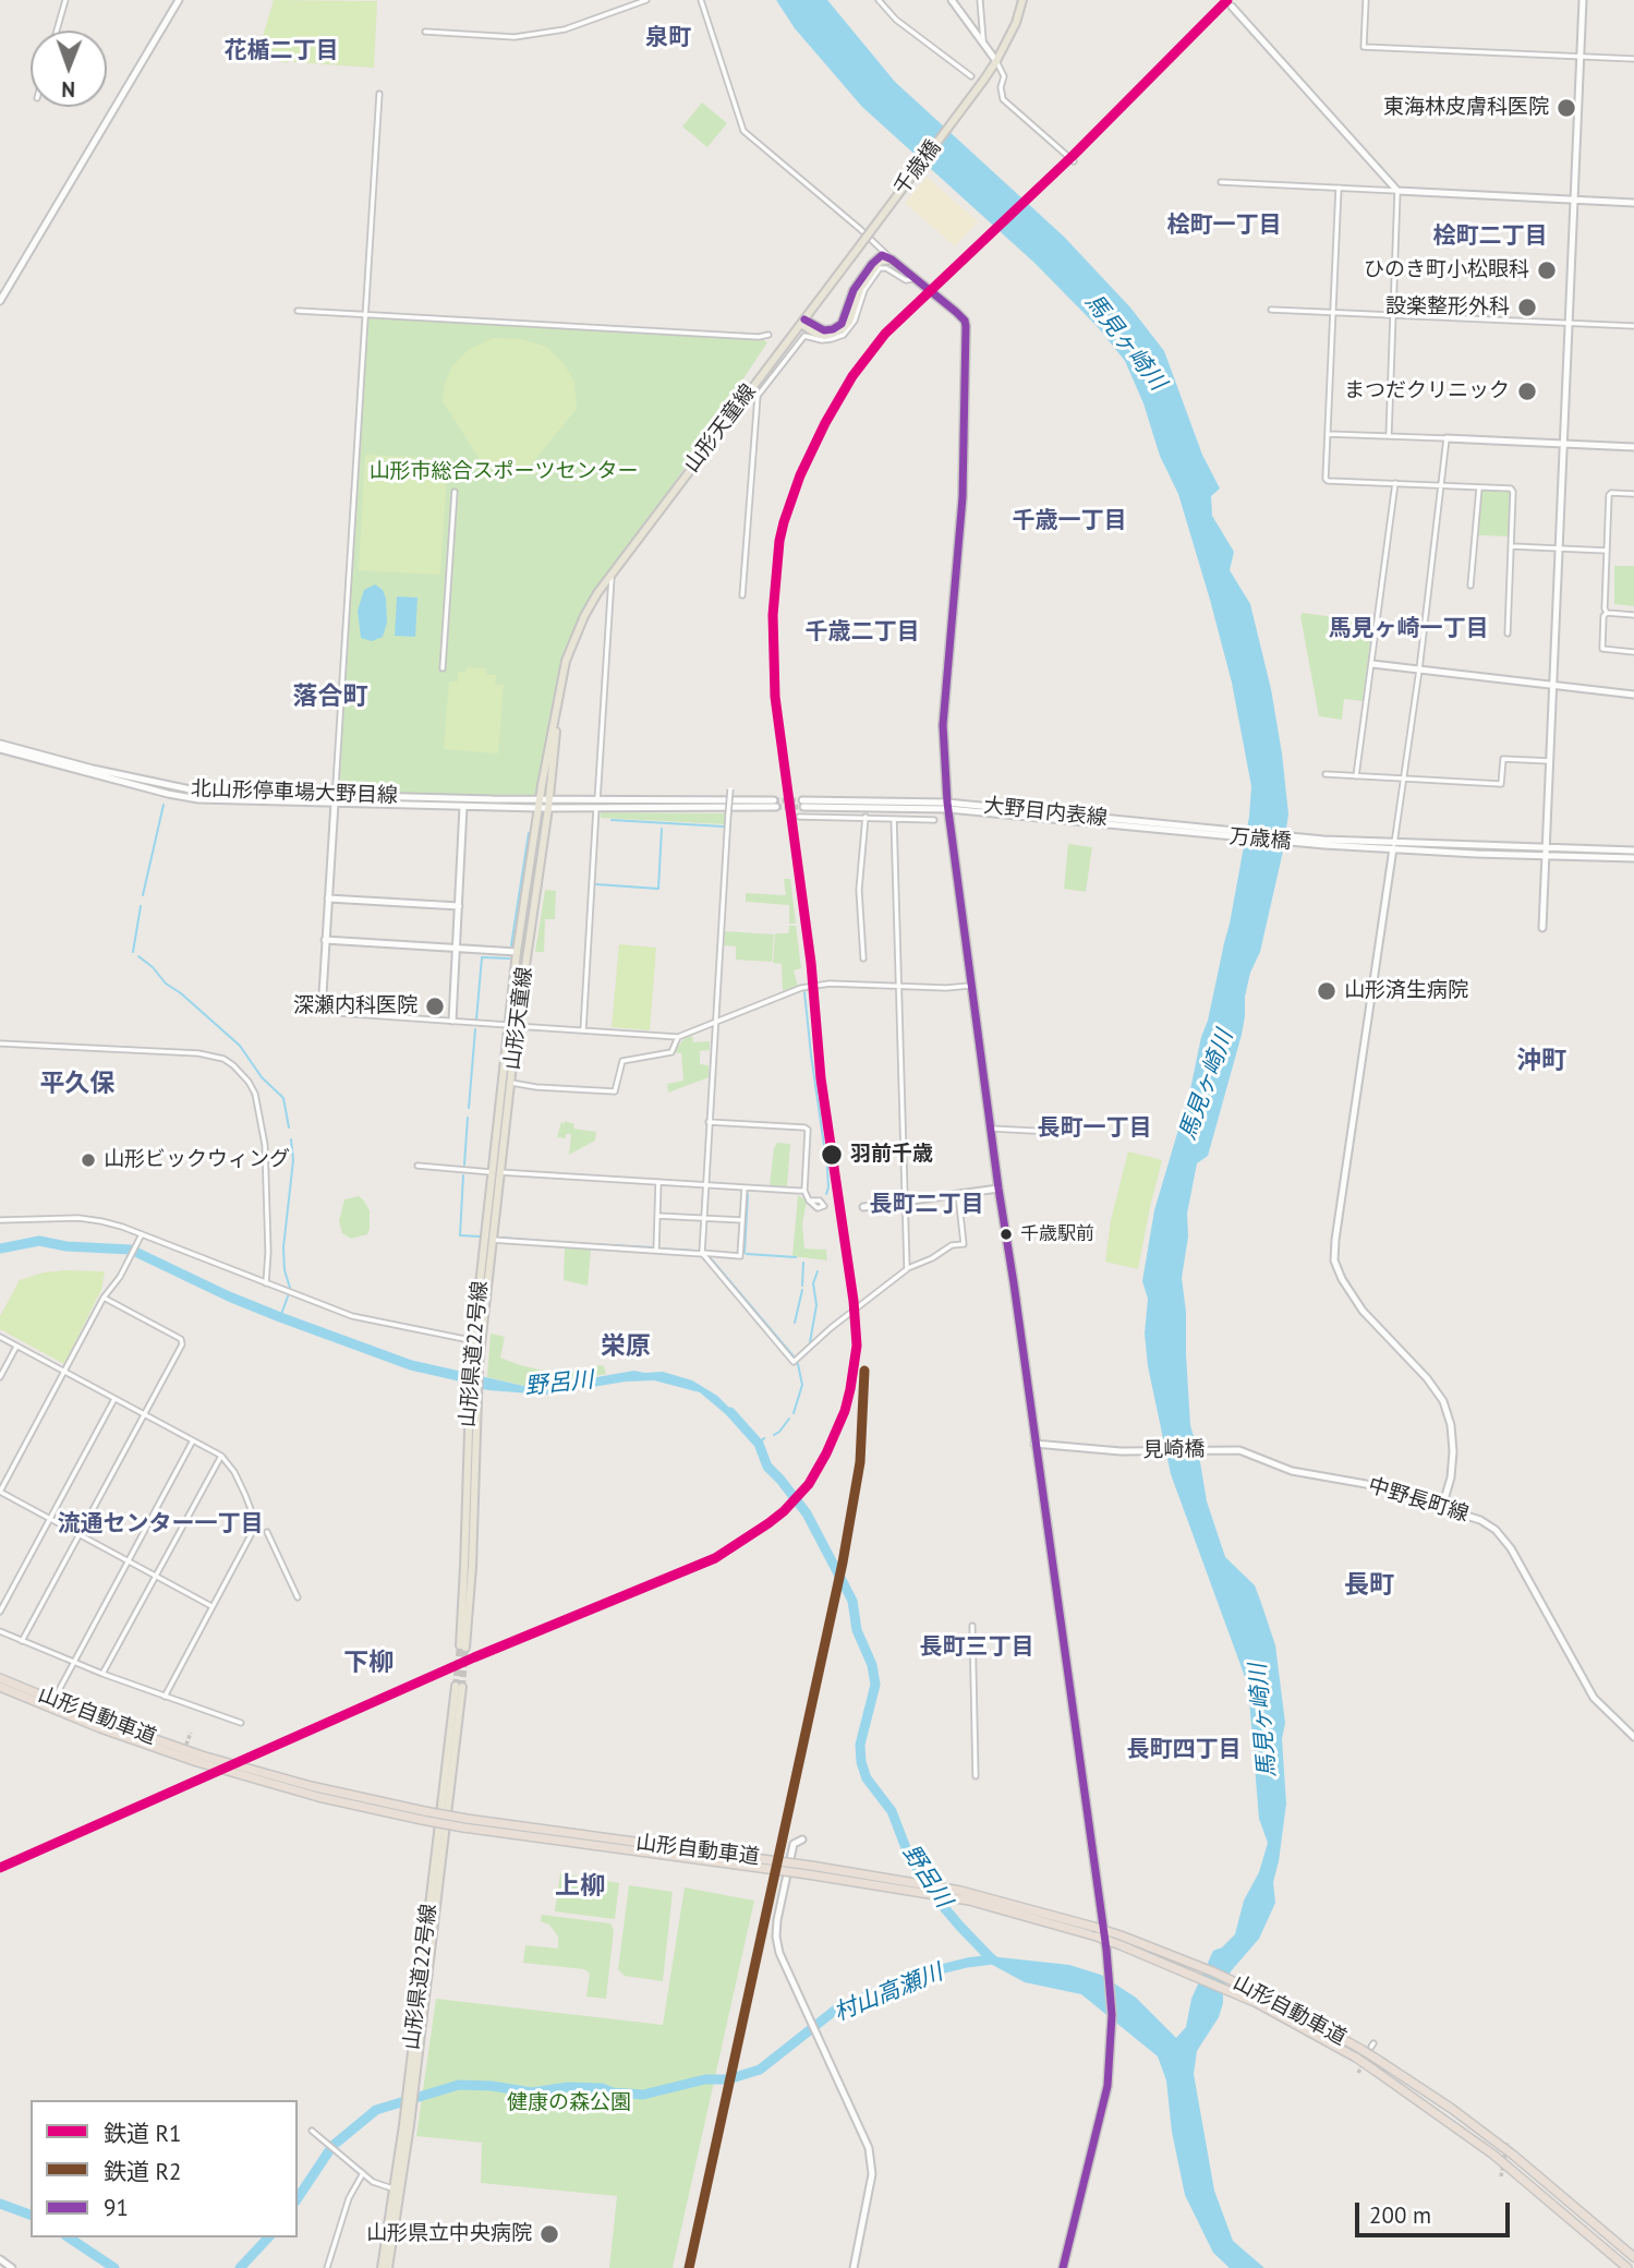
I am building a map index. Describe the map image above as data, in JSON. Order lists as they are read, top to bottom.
{
  "streets": {
    "highway": ["山形自動車道"],
    "main road": ["千歳橋", "山形天童線", "山形県道22号線"],
    "street": [
      "北山形停車場大野目線",
      "大野目内表線",
      "万歳橋",
      "見崎橋",
      "中野長町線"
    ]
  },
  "crossings": [
    ["千歳橋", "山形天童線"],
    ["山形天童線", "北山形停車場大野目線"],
    ["山形天童線", "山形県道22号線"],
    ["大野目内表線", "万歳橋"],
    ["見崎橋", "中野長町線"]
  ],
  "districts": [
    "泉町",
    "花楯二丁目",
    "桧町一丁目",
    "桧町二丁目",
    "千歳一丁目",
    "馬見ヶ崎一丁目",
    "千歳二丁目",
    "落合町",
    "沖町",
    "平久保",
    "長町一丁目",
    "長町二丁目",
    "栄原",
    "流通センター一丁目",
    "長町",
    "長町三丁目",
    "下柳",
    "長町四丁目",
    "上柳"
  ],
  "water": ["馬見ヶ崎川", "野呂川", "村山高瀬川"],
  "parks": ["山形市総合スポーツセンター", "健康の森公園"],
  "places": [
    "東海林皮膚科医院",
    "ひのき町小松眼科",
    "設楽整形外科",
    "まつだクリニック",
    "山形済生病院",
    "深瀬内科医院",
    "羽前千歳",
    "山形ビックウィング",
    "千歳駅前",
    "山形県立中央病院"
  ],
  "lines": ["rail line R1", "transit line 91", "rail line R2"],
  "legend": ["鉄道 R1", "鉄道 R2", "91"],
  "scale_bar": "200 m",
  "north": "bottom"
}
